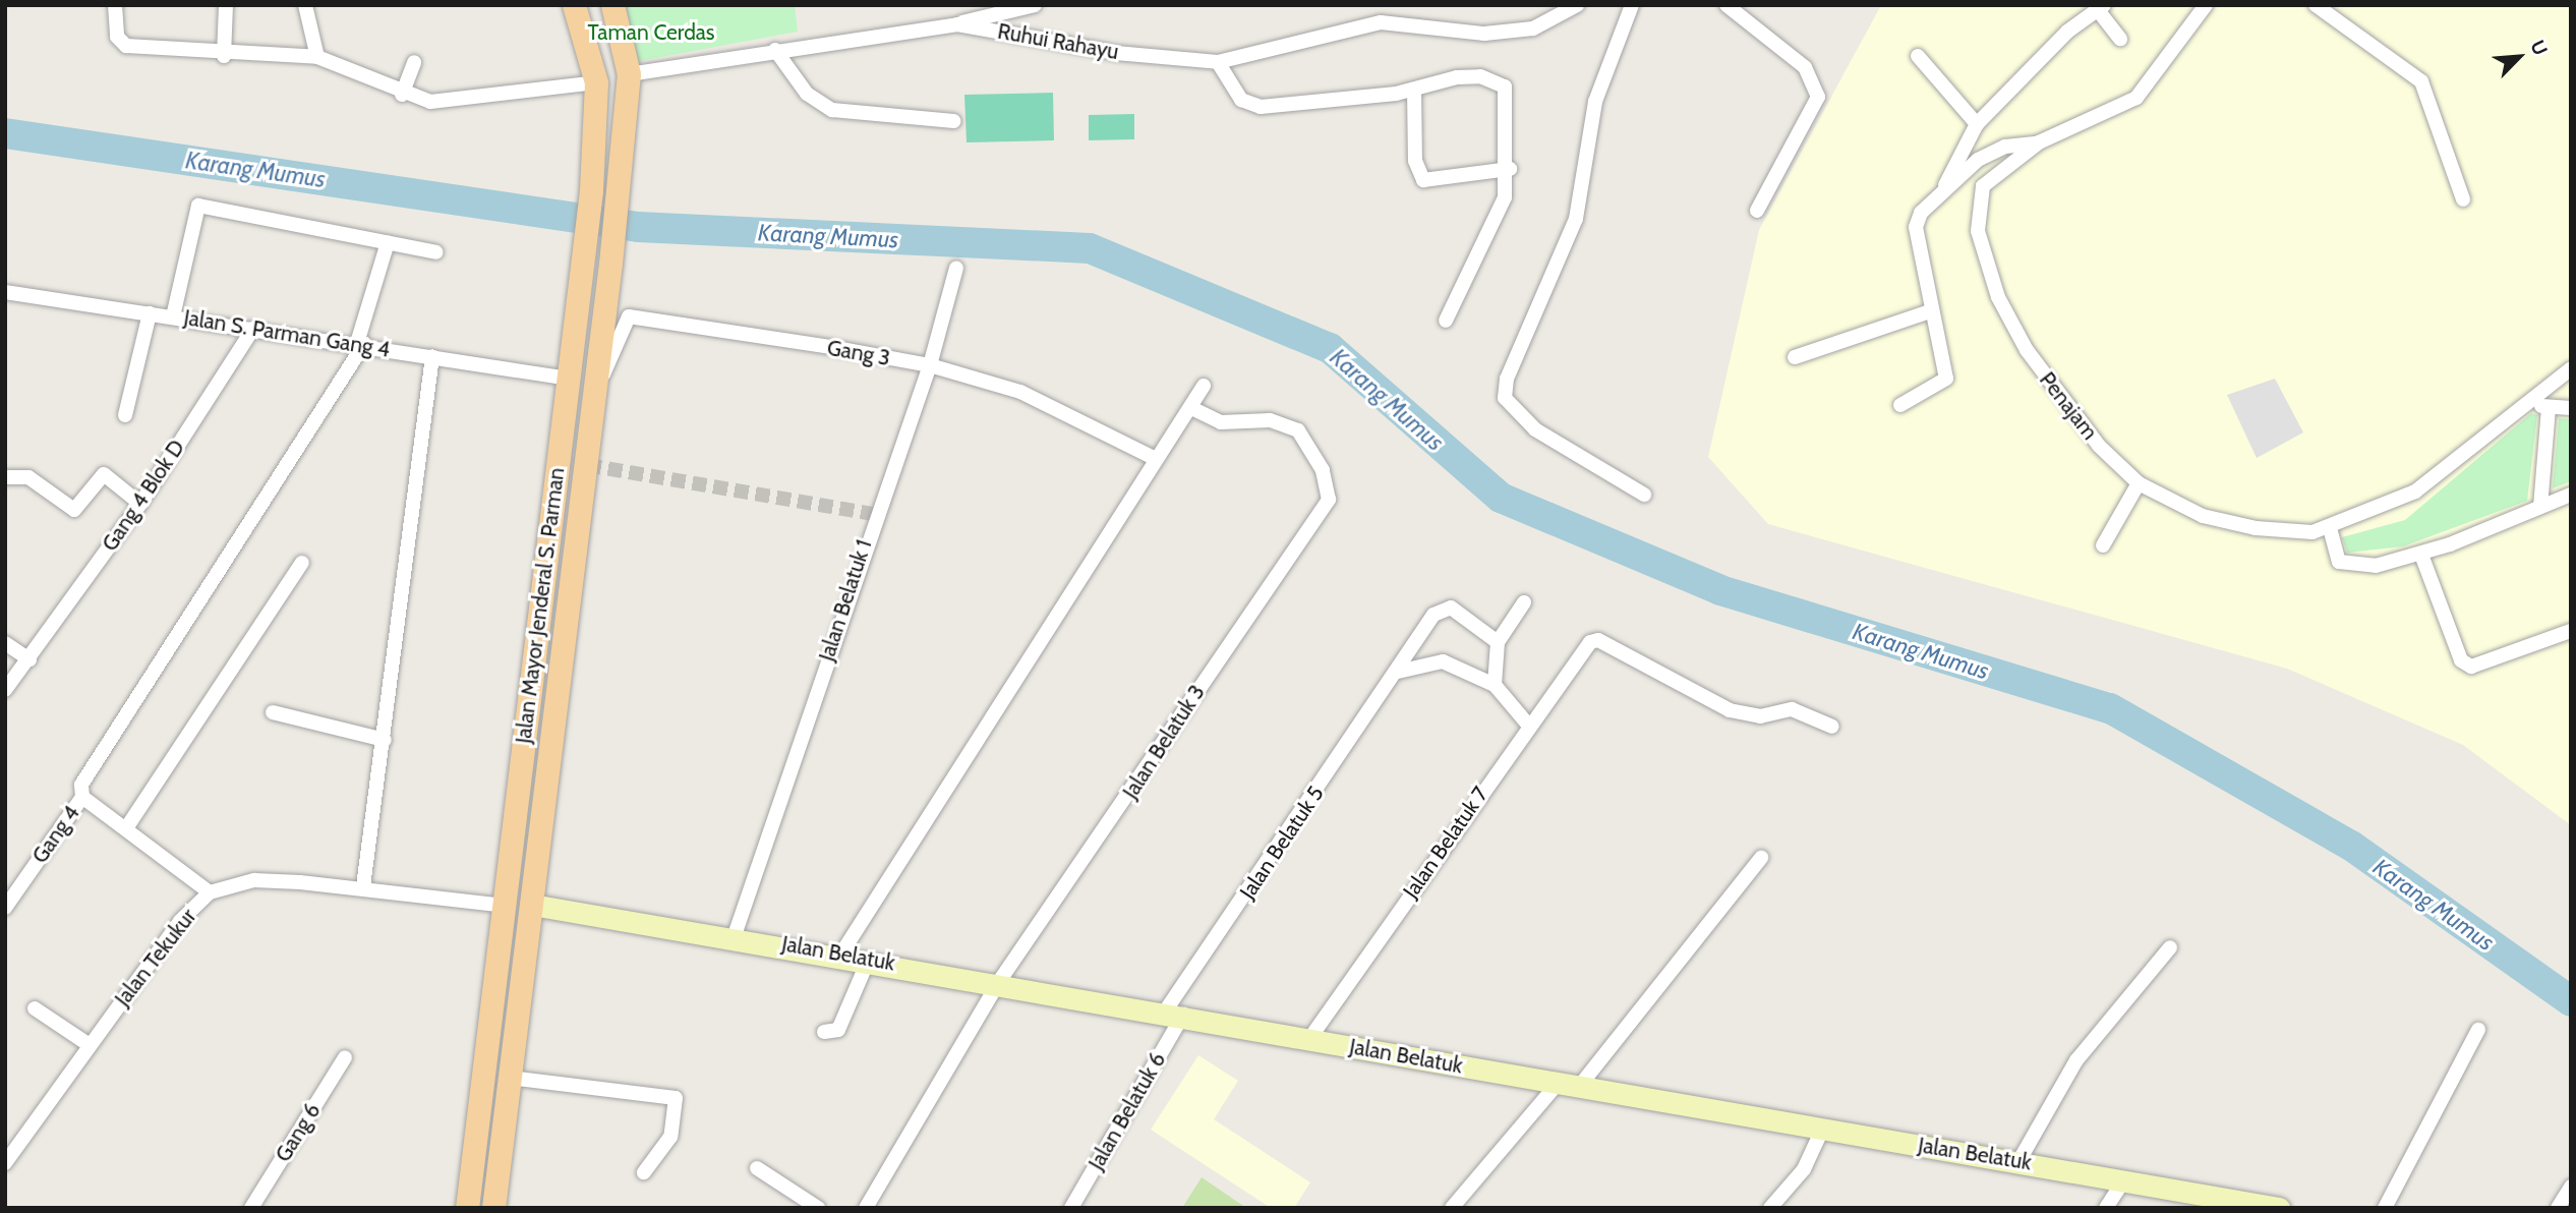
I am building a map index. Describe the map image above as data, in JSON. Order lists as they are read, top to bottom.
{
  "streets": {
    "main road": ["Jalan Mayor Jenderal S. Parman"],
    "street": [
      "Ruhui Rahayu",
      "Jalan S. Parman Gang 4",
      "Gang 3",
      "Penajam",
      "Gang 4 Blok D",
      "Jalan Belatuk 1",
      "Jalan Belatuk 3",
      "Gang 4",
      "Jalan Belatuk 5",
      "Jalan Belatuk 7",
      "Jalan Belatuk",
      "Jalan Tekukur",
      "Jalan Belatuk 6",
      "Gang 6"
    ]
  },
  "crossings": [
    ["Ruhui Rahayu", "Jalan Mayor Jenderal S. Parman"],
    ["Jalan S. Parman Gang 4", "Gang 4 Blok D"],
    ["Jalan S. Parman Gang 4", "Jalan Mayor Jenderal S. Parman"],
    ["Jalan S. Parman Gang 4", "Gang 4"],
    ["Gang 3", "Jalan Belatuk 1"],
    ["Gang 3", "Jalan Mayor Jenderal S. Parman"],
    ["Jalan Belatuk 1", "Jalan Belatuk"],
    ["Jalan Mayor Jenderal S. Parman", "Jalan Belatuk"],
    ["Jalan Mayor Jenderal S. Parman", "Jalan Tekukur"],
    ["Jalan Belatuk 3", "Jalan Belatuk"],
    ["Jalan Belatuk 5", "Jalan Belatuk"],
    ["Jalan Belatuk 5", "Jalan Belatuk 6"],
    ["Jalan Belatuk 7", "Jalan Belatuk"],
    ["Jalan Belatuk", "Jalan Belatuk 6"]
  ],
  "water": ["Karang Mumus"],
  "parks": ["Taman Cerdas"],
  "north": "top right"
}
